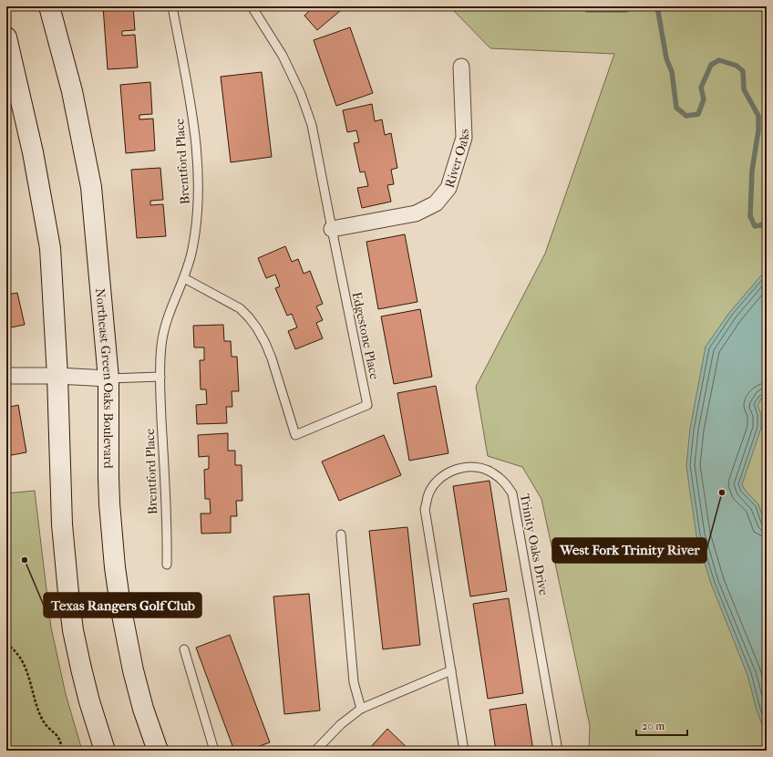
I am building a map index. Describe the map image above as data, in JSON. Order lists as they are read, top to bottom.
{
  "streets": {
    "main road": ["Northeast Green Oaks Boulevard"],
    "street": ["River Oaks"],
    "lane": ["Brentford Place", "Edgestone Place", "Trinity Oaks Drive"]
  },
  "crossings": [
    ["River Oaks", "Edgestone Place"],
    ["Brentford Place", "Edgestone Place"]
  ],
  "places": ["West Fork Trinity River", "Texas Rangers Golf Club"],
  "scale_bar": "20 m"
}
